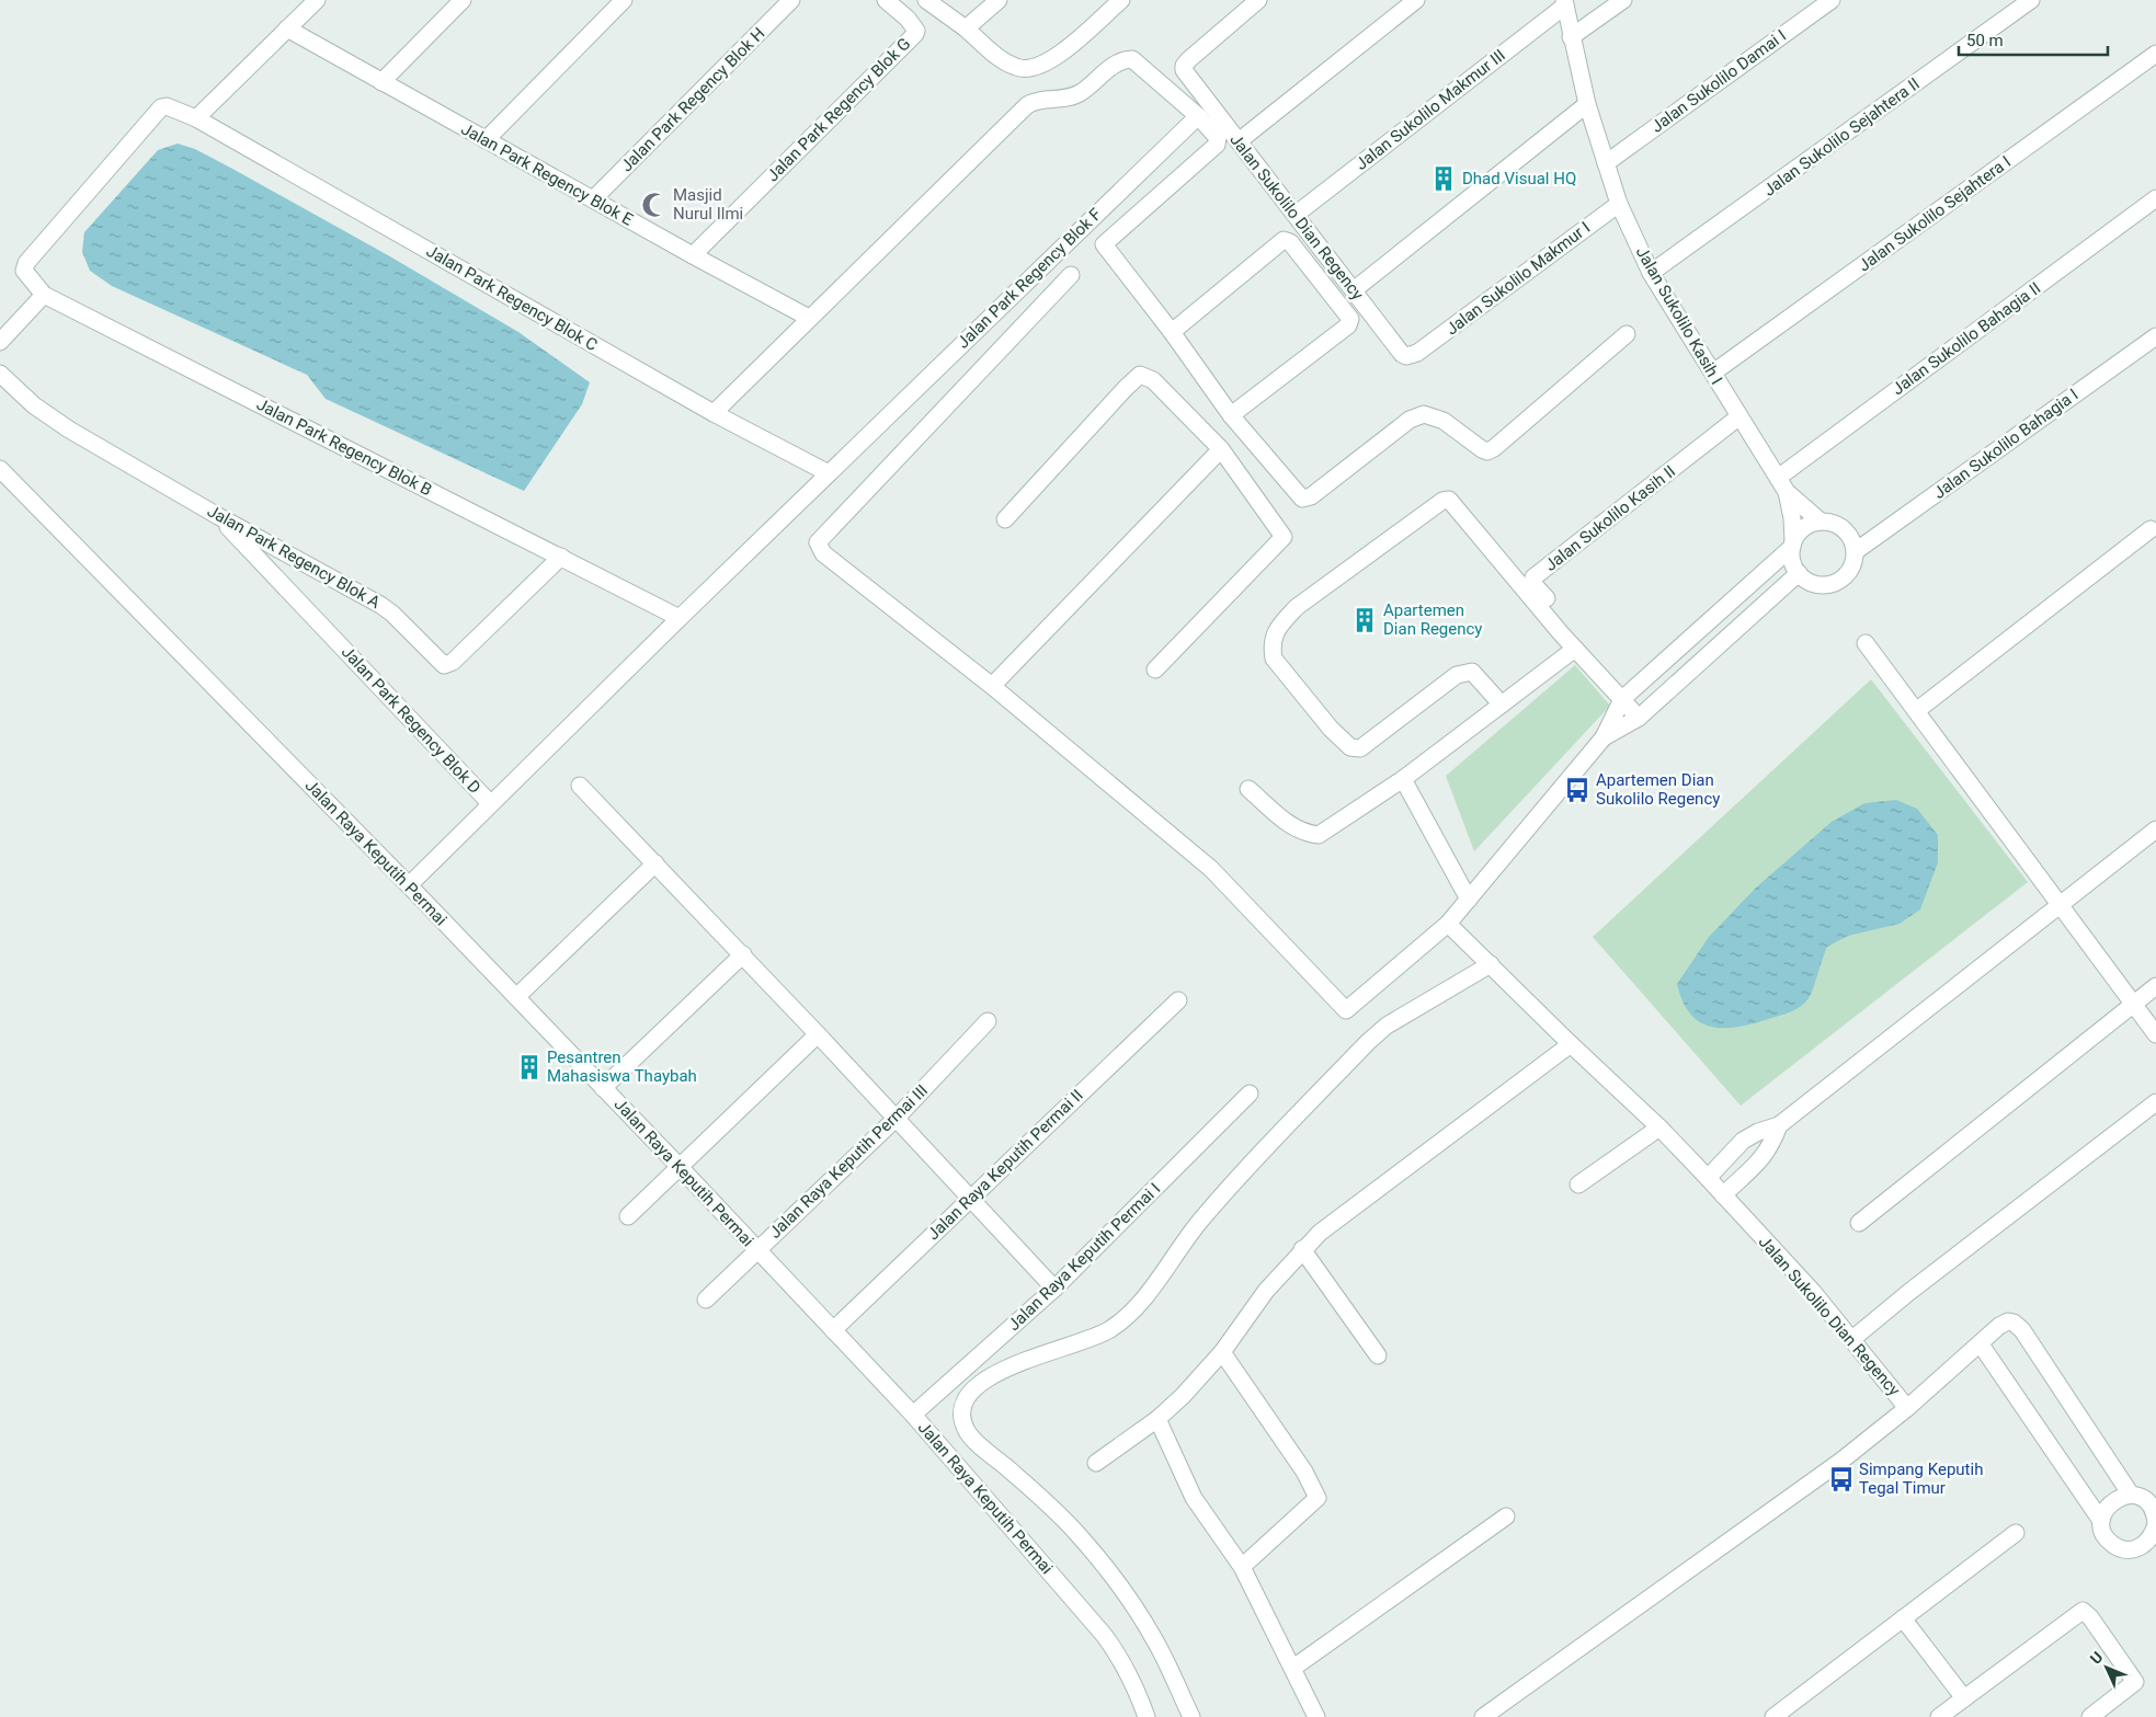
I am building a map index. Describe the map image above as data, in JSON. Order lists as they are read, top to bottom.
{
  "streets": {
    "street": [
      "Jalan Sukolilo Damai I",
      "Jalan Park Regency Blok H",
      "Jalan Park Regency Blok G",
      "Jalan Sukolilo Makmur III",
      "Jalan Sukolilo Sejahtera II",
      "Jalan Park Regency Blok E",
      "Jalan Sukolilo Sejahtera I",
      "Jalan Sukolilo Dian Regency",
      "Jalan Park Regency Blok F",
      "Jalan Sukolilo Makmur I",
      "Jalan Park Regency Blok C",
      "Jalan Sukolilo Kasih I",
      "Jalan Sukolilo Bahagia II",
      "Jalan Sukolilo Bahagia I",
      "Jalan Park Regency Blok B",
      "Jalan Sukolilo Kasih II",
      "Jalan Park Regency Blok A",
      "Jalan Park Regency Blok D",
      "Jalan Raya Keputih Permai",
      "Jalan Raya Keputih Permai III",
      "Jalan Raya Keputih Permai II",
      "Jalan Raya Keputih Permai I"
    ]
  },
  "crossings": [
    ["Jalan Sukolilo Damai I", "Jalan Sukolilo Kasih I"],
    ["Jalan Park Regency Blok H", "Jalan Park Regency Blok E"],
    ["Jalan Park Regency Blok G", "Jalan Park Regency Blok E"],
    ["Jalan Sukolilo Makmur III", "Jalan Sukolilo Dian Regency"],
    ["Jalan Sukolilo Makmur III", "Jalan Sukolilo Kasih I"],
    ["Jalan Sukolilo Sejahtera II", "Jalan Sukolilo Kasih I"],
    ["Jalan Sukolilo Sejahtera I", "Jalan Sukolilo Kasih I"],
    ["Jalan Sukolilo Dian Regency", "Jalan Sukolilo Makmur I"],
    ["Jalan Park Regency Blok F", "Jalan Park Regency Blok C"],
    ["Jalan Sukolilo Makmur I", "Jalan Sukolilo Kasih I"],
    ["Jalan Park Regency Blok C", "Jalan Park Regency Blok B"],
    ["Jalan Sukolilo Kasih I", "Jalan Sukolilo Bahagia II"],
    ["Jalan Sukolilo Kasih I", "Jalan Sukolilo Bahagia I"],
    ["Jalan Sukolilo Kasih I", "Jalan Sukolilo Kasih II"],
    ["Jalan Park Regency Blok B", "Jalan Park Regency Blok A"],
    ["Jalan Park Regency Blok B", "Jalan Park Regency Blok D"],
    ["Jalan Park Regency Blok A", "Jalan Park Regency Blok D"],
    ["Jalan Raya Keputih Permai", "Jalan Raya Keputih Permai III"],
    ["Jalan Raya Keputih Permai", "Jalan Raya Keputih Permai II"],
    ["Jalan Raya Keputih Permai", "Jalan Raya Keputih Permai I"]
  ],
  "places": {
    "building": ["Dhad Visual HQ", "Apartemen Dian Regency", "Pesantren Mahasiswa Thaybah"],
    "mosque": ["Masjid Nurul Ilmi"],
    "bus stop": ["Apartemen Dian Sukolilo Regency", "Simpang Keputih Tegal Timur"]
  },
  "scale_bar": "50 m",
  "north": "top left"
}
